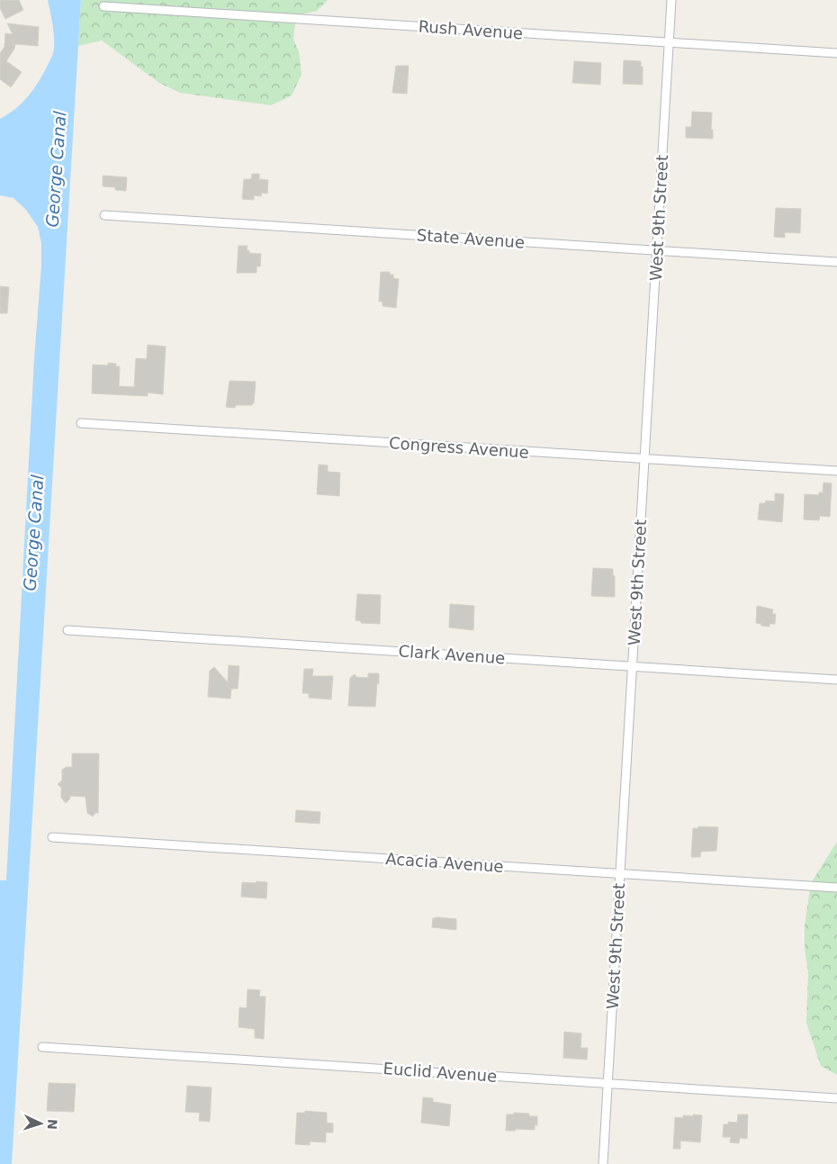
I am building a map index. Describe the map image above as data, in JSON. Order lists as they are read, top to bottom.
{
  "streets": {
    "street": [
      "Rush Avenue",
      "West 9th Street",
      "State Avenue",
      "Congress Avenue",
      "Clark Avenue",
      "Acacia Avenue",
      "Euclid Avenue"
    ]
  },
  "crossings": [
    ["Rush Avenue", "West 9th Street"],
    ["West 9th Street", "State Avenue"],
    ["West 9th Street", "Congress Avenue"],
    ["West 9th Street", "Clark Avenue"],
    ["West 9th Street", "Acacia Avenue"],
    ["West 9th Street", "Euclid Avenue"]
  ],
  "water": ["George Canal"],
  "north": "right"
}
